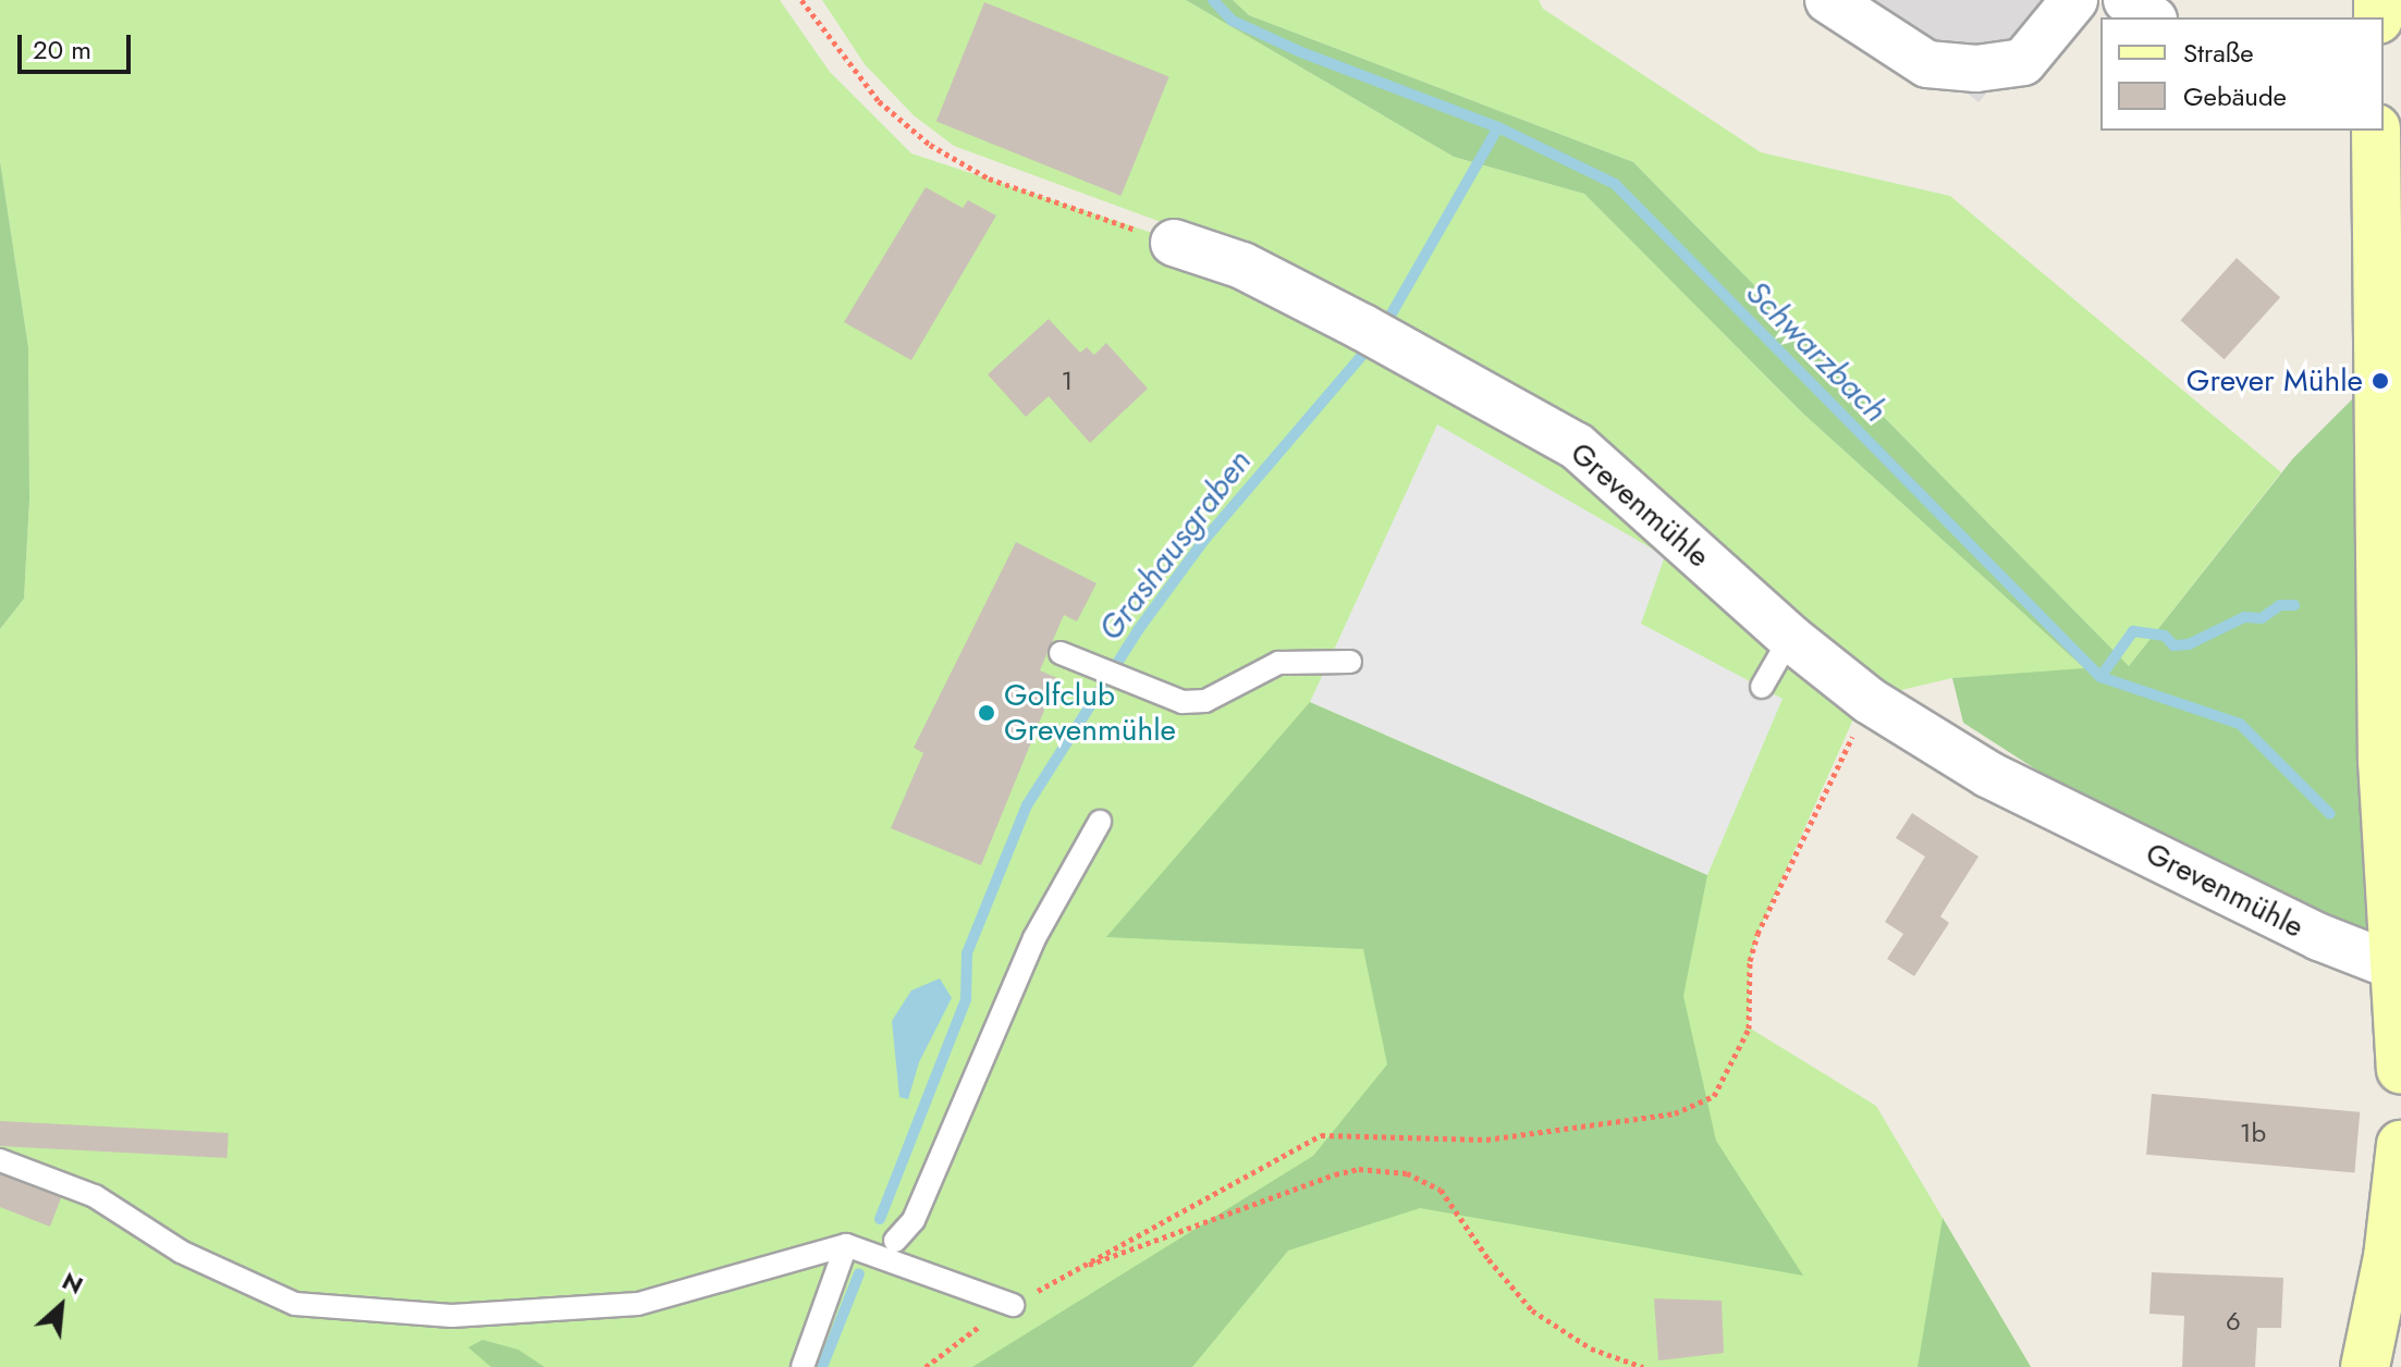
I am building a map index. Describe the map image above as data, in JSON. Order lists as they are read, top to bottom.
{
  "streets": {
    "street": ["Grevenmühle"]
  },
  "water": ["Schwarzbach", "Grashausgraben"],
  "places": ["Grever Mühle", "Golfclub Grevenmühle"],
  "house_numbers": ["1", "1b", "6"],
  "legend": ["Straße", "Gebäude"],
  "scale_bar": "20 m",
  "north": "top right"
}
